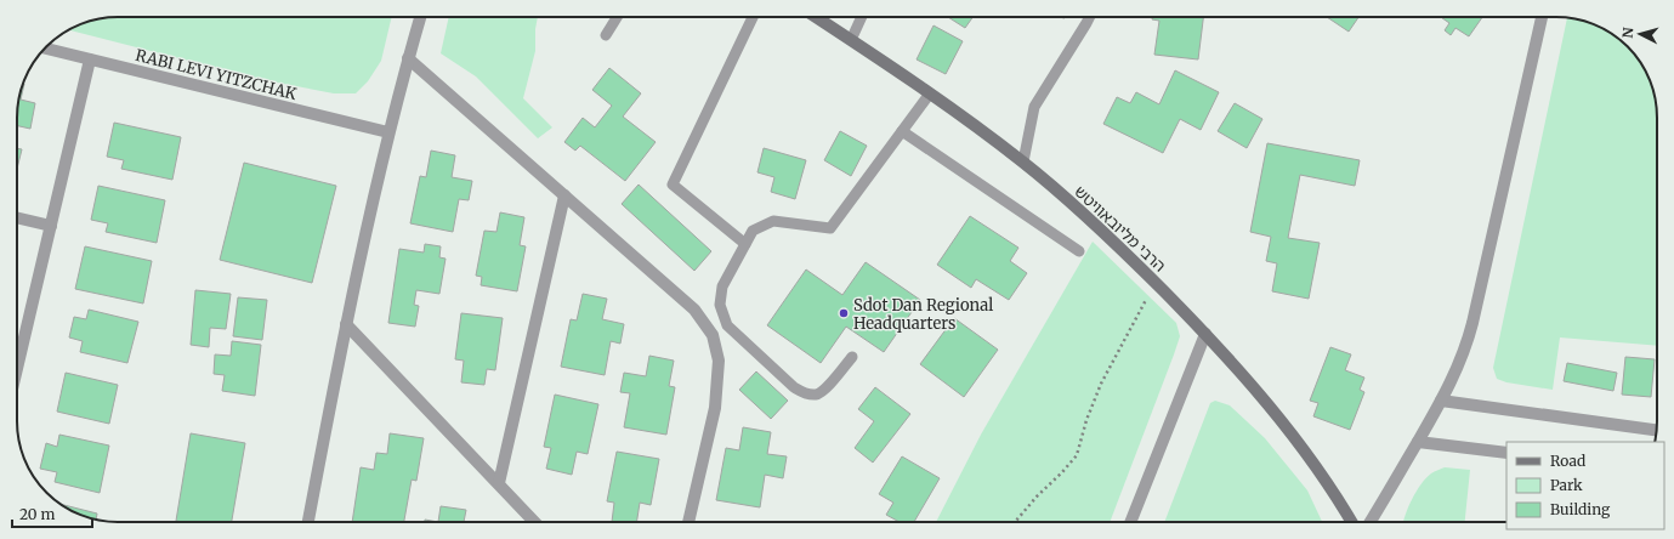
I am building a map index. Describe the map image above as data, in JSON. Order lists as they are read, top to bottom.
{
  "streets": {
    "main road": ["הרבי מליובאוויטש"],
    "street": ["RABI LEVI YITZCHAK"]
  },
  "places": ["Sdot Dan Regional Headquarters"],
  "legend": ["Road", "Park", "Building"],
  "scale_bar": "20 m",
  "north": "left"
}
